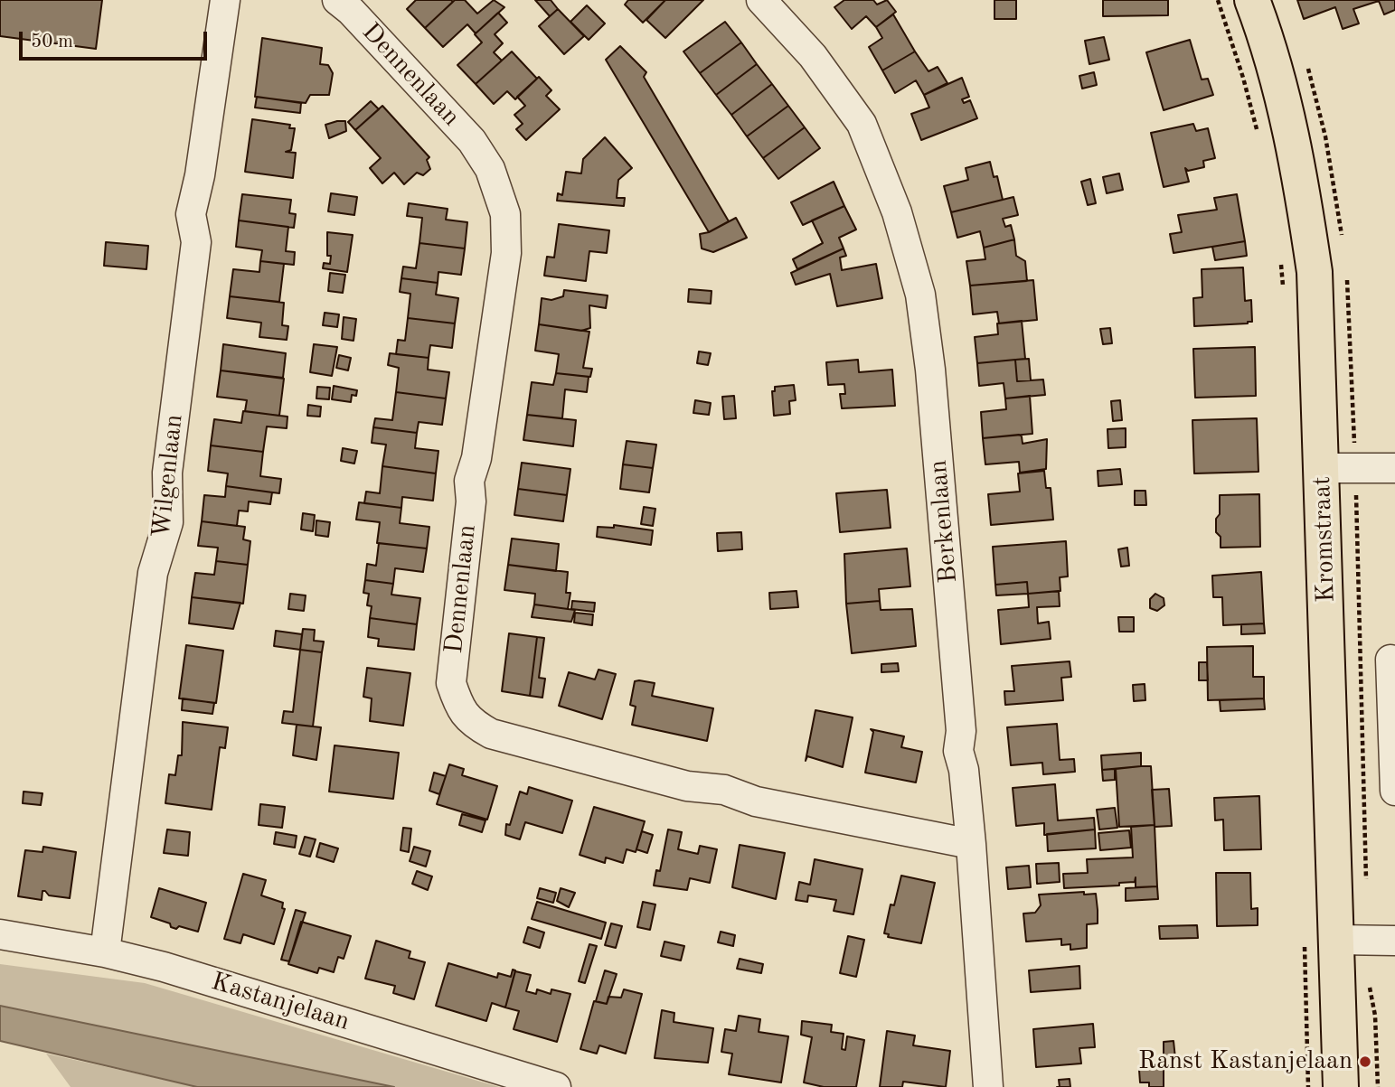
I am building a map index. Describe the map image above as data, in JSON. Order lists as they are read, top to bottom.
{
  "streets": {
    "main road": ["Kromstraat"],
    "street": [
      "Dennenlaan",
      "Wilgenlaan",
      "Berkenlaan",
      "Kastanjelaan"
    ]
  },
  "crossings": [
    ["Dennenlaan", "Berkenlaan"],
    ["Wilgenlaan", "Kastanjelaan"]
  ],
  "places": ["Ranst Kastanjelaan"],
  "scale_bar": "50 m"
}
